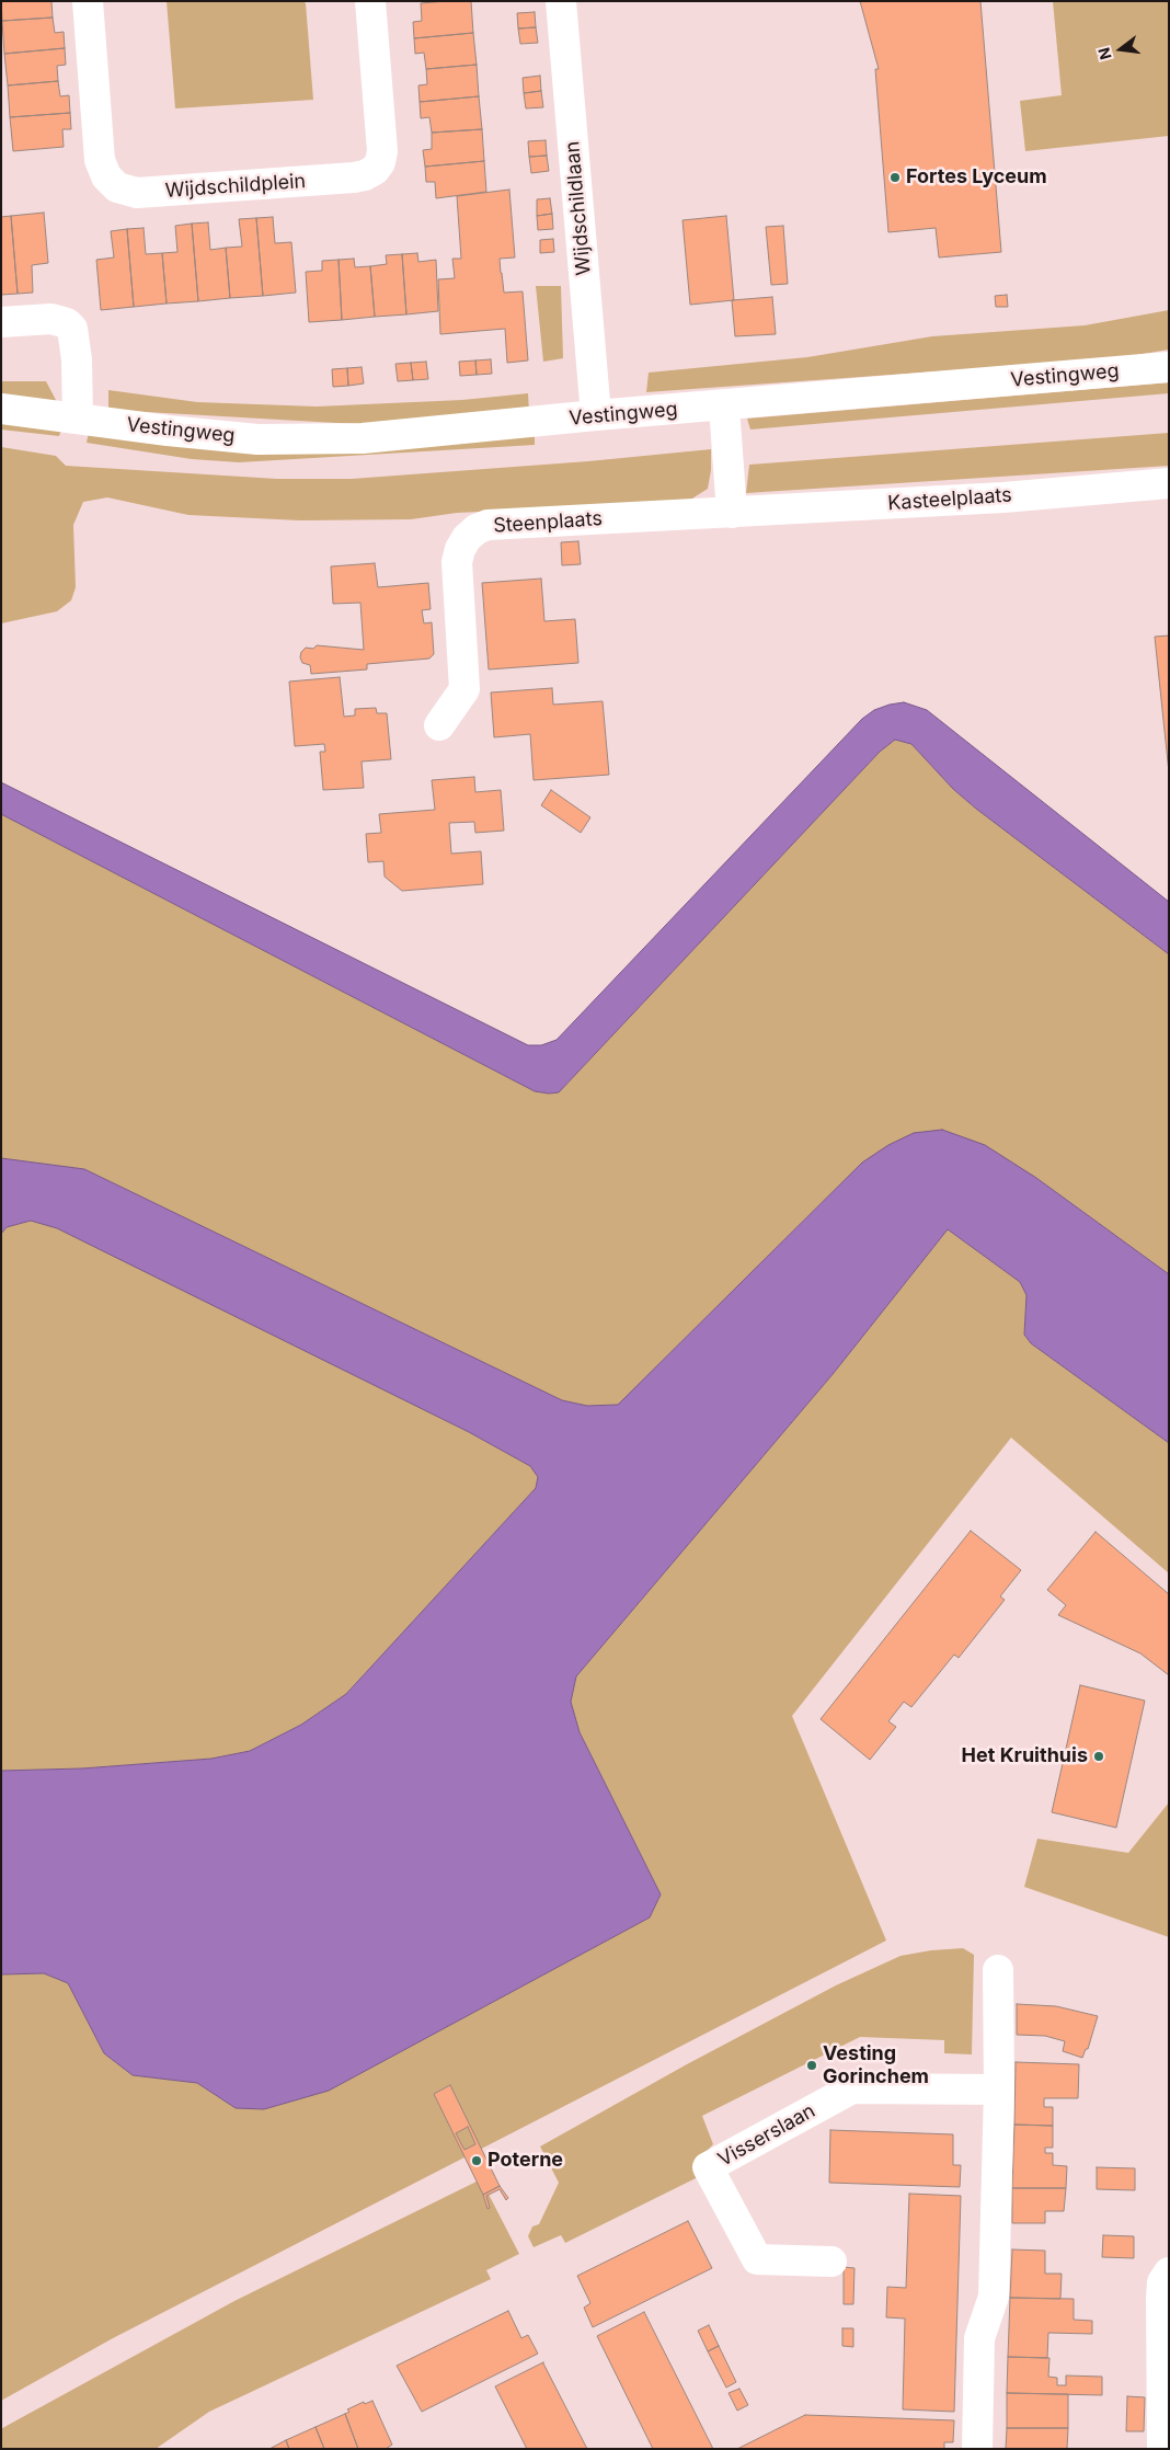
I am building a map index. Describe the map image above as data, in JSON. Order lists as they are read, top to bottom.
{
  "streets": {
    "street": [
      "Wijdschildplein",
      "Wijdschildlaan",
      "Vestingweg",
      "Kasteelplaats",
      "Steenplaats",
      "Visserslaan"
    ]
  },
  "crossings": [
    ["Wijdschildlaan", "Vestingweg"],
    ["Kasteelplaats", "Steenplaats"]
  ],
  "places": [
    "Fortes Lyceum",
    "Het Kruithuis",
    "Vesting Gorinchem",
    "Poterne"
  ],
  "north": "left"
}
